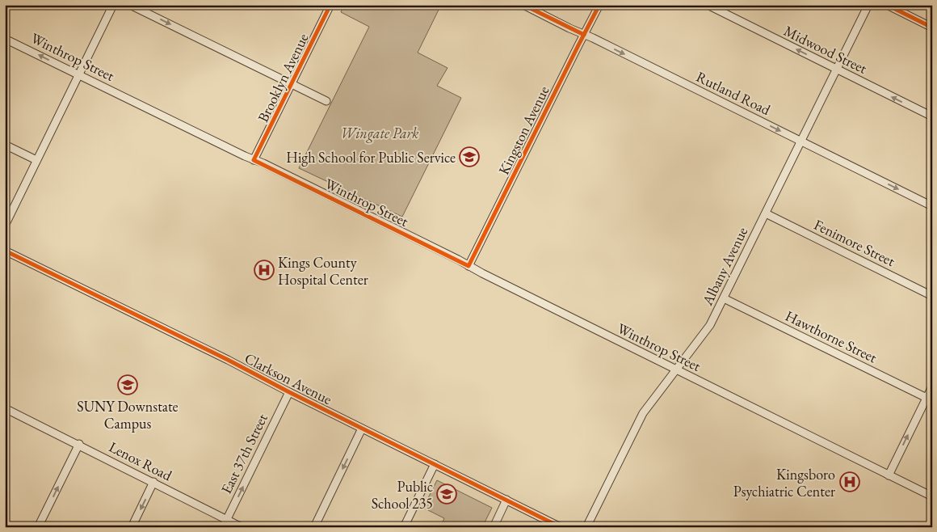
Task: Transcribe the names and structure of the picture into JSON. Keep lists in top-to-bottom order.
{
  "streets": {
    "street": [
      "Midwood Street",
      "Winthrop Street",
      "Brooklyn Avenue",
      "Rutland Road",
      "Kingston Avenue",
      "Fenimore Street",
      "Albany Avenue",
      "Hawthorne Street",
      "Clarkson Avenue",
      "East 37th Street",
      "Lenox Road"
    ]
  },
  "crossings": [
    ["Midwood Street", "Albany Avenue"],
    ["Winthrop Street", "Brooklyn Avenue"],
    ["Winthrop Street", "Kingston Avenue"],
    ["Winthrop Street", "Albany Avenue"],
    ["Rutland Road", "Kingston Avenue"],
    ["Rutland Road", "Albany Avenue"],
    ["Fenimore Street", "Albany Avenue"],
    ["Albany Avenue", "Hawthorne Street"],
    ["Clarkson Avenue", "East 37th Street"],
    ["East 37th Street", "Lenox Road"]
  ],
  "one_way": ["Midwood Street", "Rutland Road", "East 37th Street"],
  "parks": ["Wingate Park"],
  "places": {
    "school or university": ["High School for Public Service", "SUNY Downstate Campus", "Public School 235"],
    "hospital": ["Kings County Hospital Center", "Kingsboro Psychiatric Center"]
  }
}
